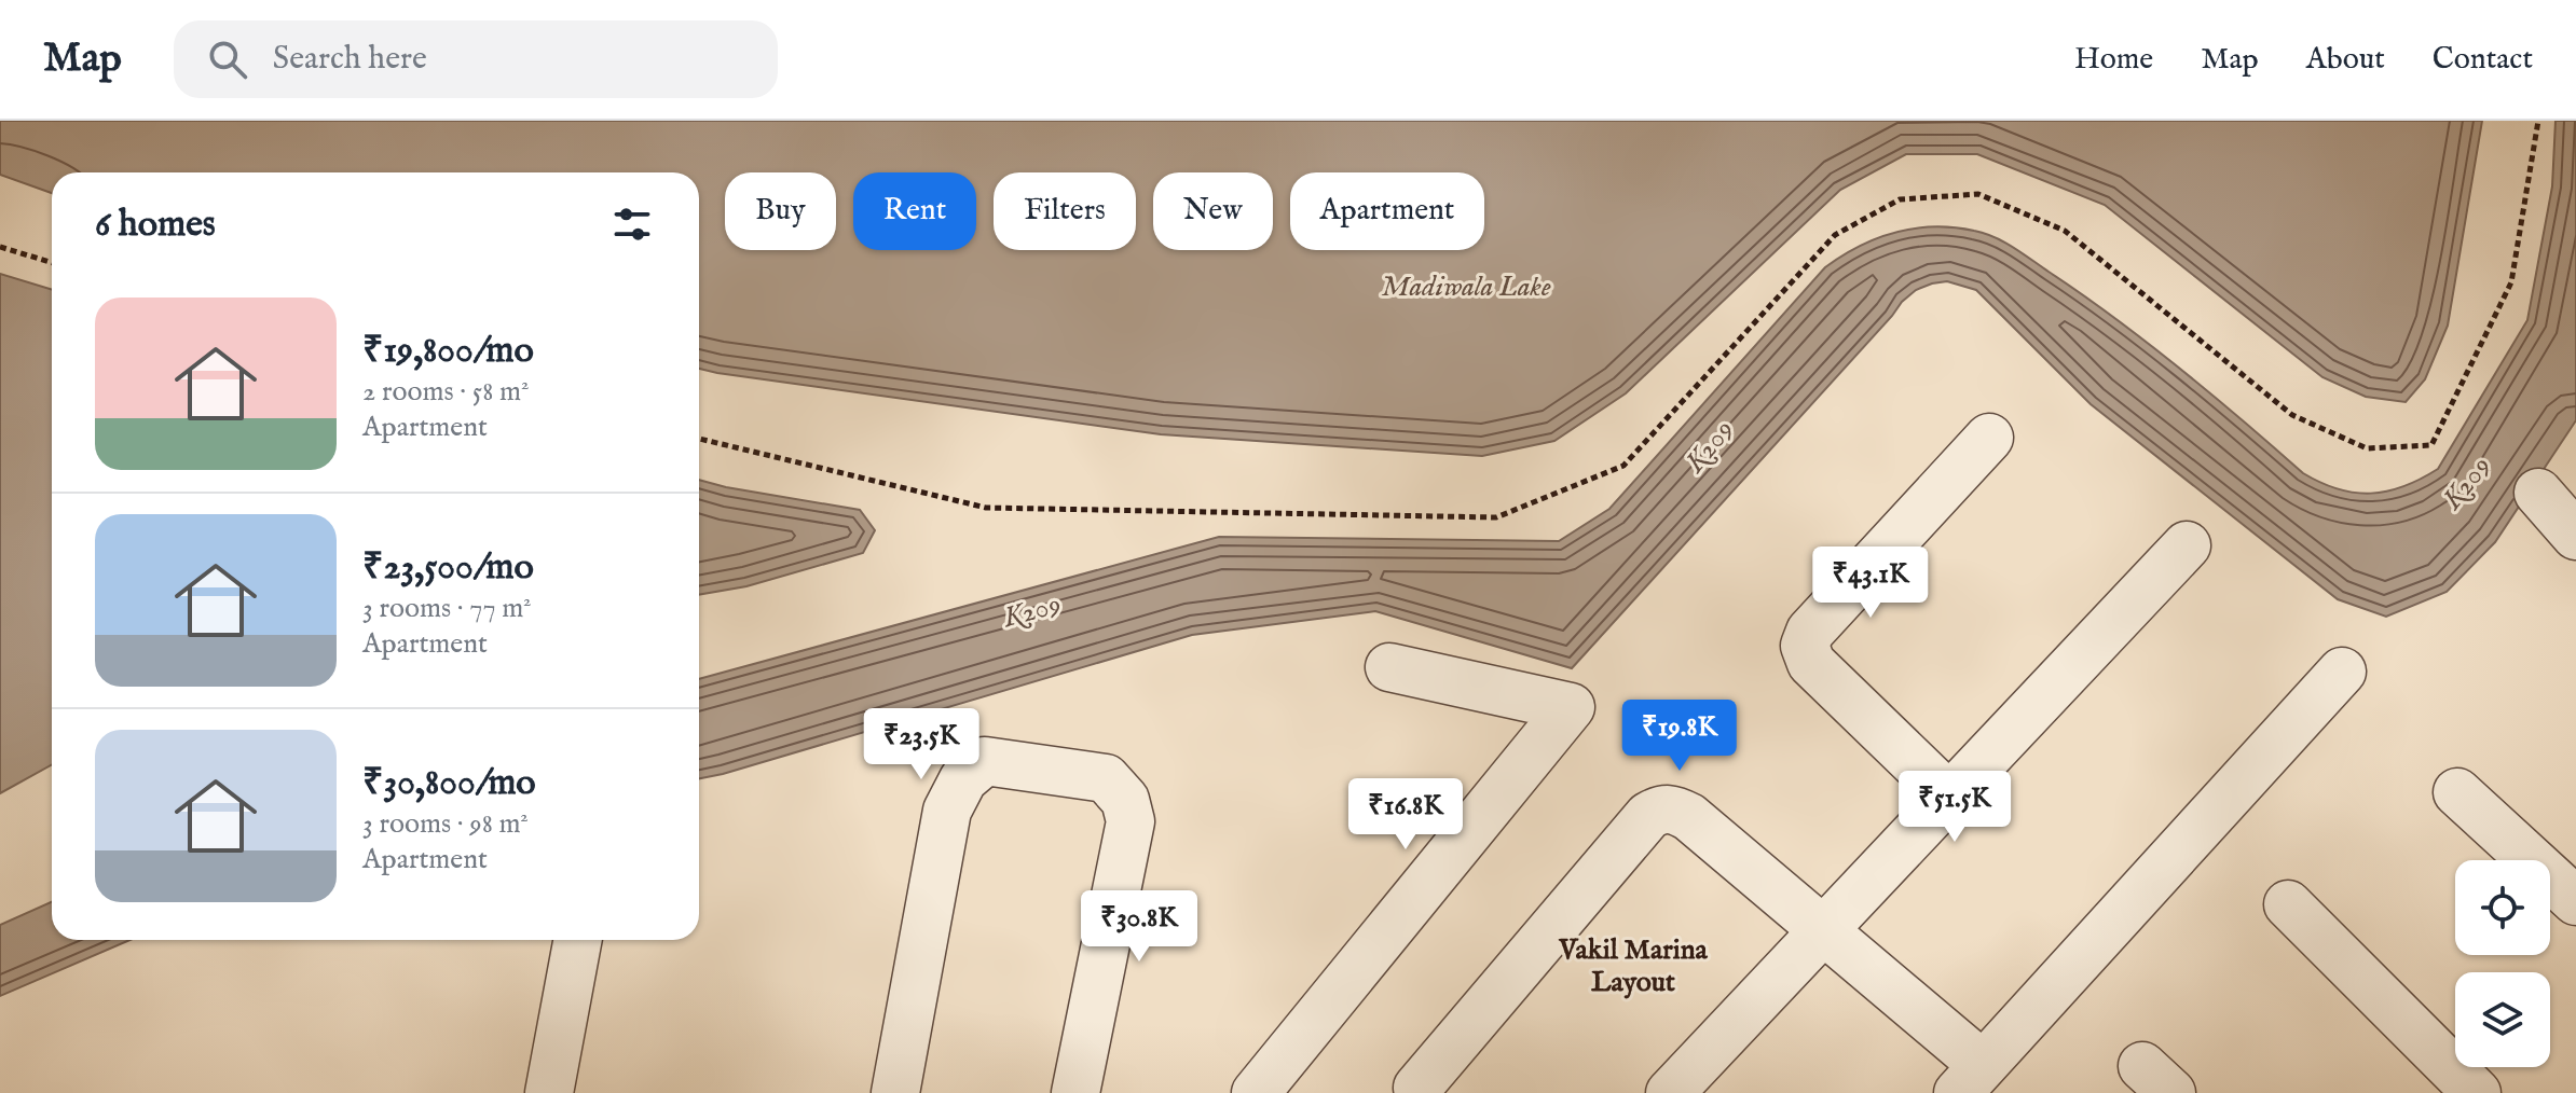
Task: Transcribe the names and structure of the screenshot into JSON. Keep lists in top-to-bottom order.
{
  "districts": ["Vakil Marina Layout"],
  "water": ["Madiwala Lake", "K209"],
  "page": {
    "header": "Map",
    "search": "Search here",
    "nav": [
      "Home",
      "Map",
      "About",
      "Contact"
    ],
    "chip": [
      "Buy",
      "Rent",
      "Filters",
      "New",
      "Apartment"
    ],
    "heading": "6 homes",
    "list": [
      {
        "name": "₹19,800/mo",
        "note": "2 rooms · 58 m² · Apartment"
      },
      {
        "name": "₹23,500/mo",
        "note": "3 rooms · 77 m² · Apartment"
      },
      {
        "name": "₹30,800/mo",
        "note": "3 rooms · 98 m² · Apartment"
      }
    ],
    "price": [
      "₹43.1K",
      "₹19.8K",
      "₹23.5K",
      "₹51.5K",
      "₹16.8K",
      "₹30.8K"
    ]
  }
}
